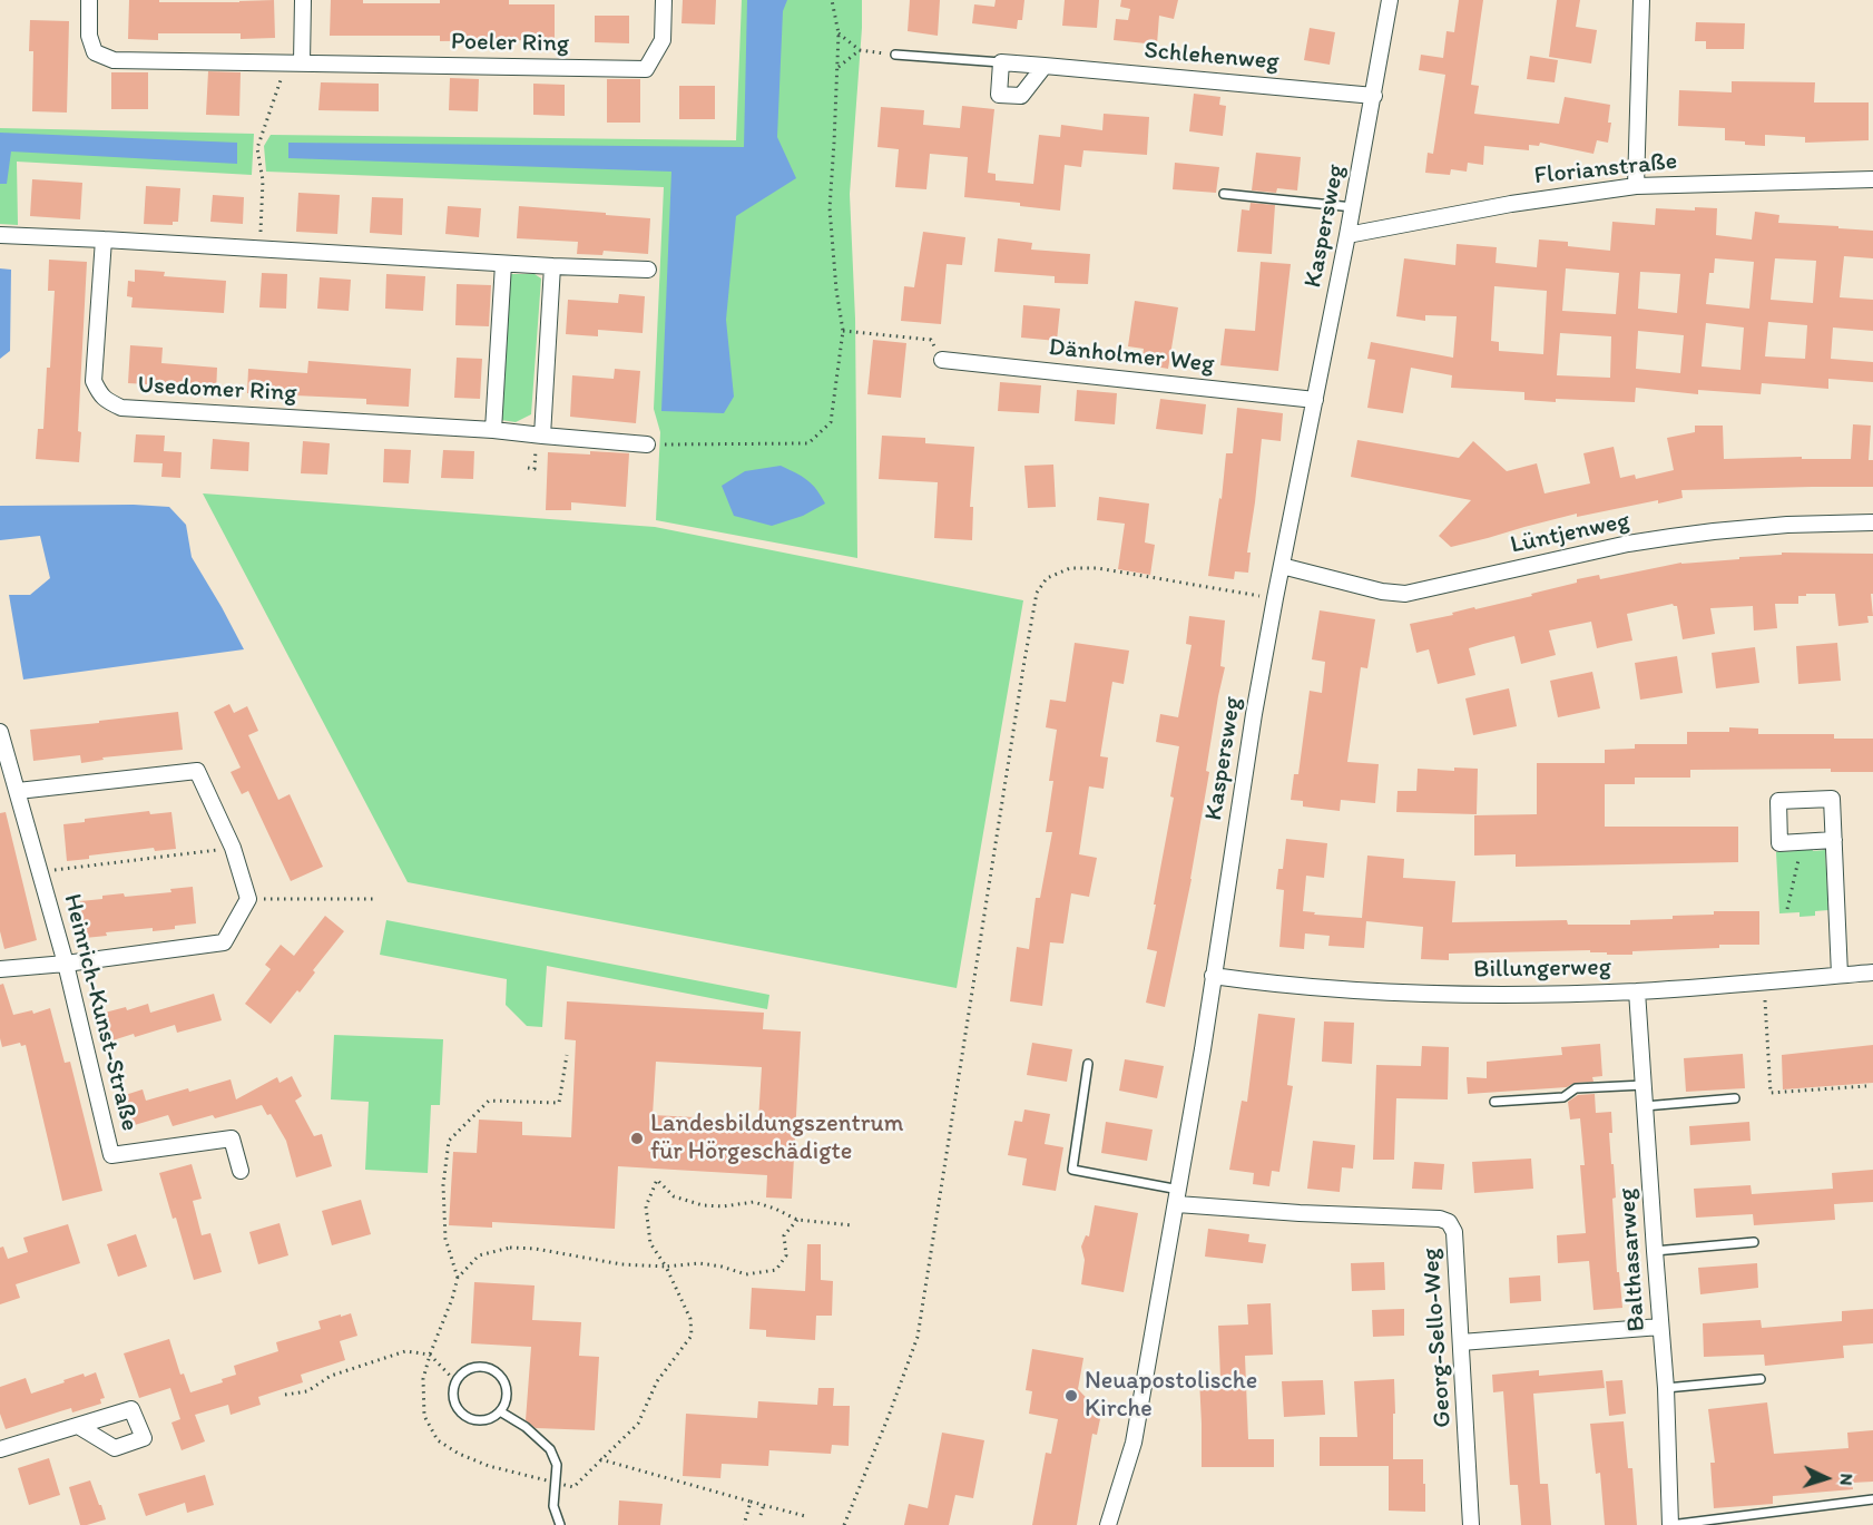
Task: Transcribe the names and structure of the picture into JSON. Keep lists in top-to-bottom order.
{
  "streets": {
    "street": [
      "Poeler Ring",
      "Schlehenweg",
      "Florianstraße",
      "Kaspersweg",
      "Dänholmer Weg",
      "Usedomer Ring",
      "Lüntjenweg",
      "Billungerweg",
      "Heinrich-Kunst-Straße",
      "Balthasarweg",
      "Georg-Sello-Weg"
    ]
  },
  "crossings": [
    ["Schlehenweg", "Kaspersweg"],
    ["Florianstraße", "Kaspersweg"],
    ["Kaspersweg", "Dänholmer Weg"],
    ["Kaspersweg", "Lüntjenweg"],
    ["Kaspersweg", "Billungerweg"],
    ["Kaspersweg", "Georg-Sello-Weg"],
    ["Billungerweg", "Balthasarweg"]
  ],
  "places": ["Landesbildungszentrum für Hörgeschädigte", "Neuapostolische Kirche"],
  "north": "right"
}
